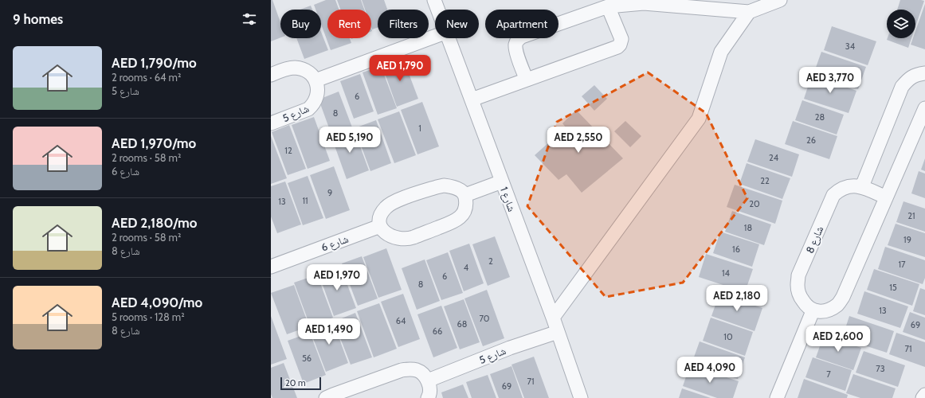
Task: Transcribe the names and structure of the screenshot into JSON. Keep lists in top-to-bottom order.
{
  "streets": {
    "street": [
      "شارع 5",
      "شارع 1",
      "شارع 8",
      "شارع 6"
    ]
  },
  "crossings": [
    ["شارع 5", "شارع 1"]
  ],
  "house_numbers": [
    "34",
    "6",
    "8",
    "28",
    "1",
    "26",
    "12",
    "24",
    "22",
    "9",
    "11",
    "13",
    "20",
    "21",
    "18",
    "19",
    "16",
    "2",
    "17",
    "4",
    "14",
    "6",
    "8",
    "15",
    "13",
    "70",
    "64",
    "68",
    "69",
    "66",
    "10",
    "71",
    "56",
    "73",
    "7",
    "71",
    "69"
  ],
  "scale_bar": "20 m",
  "page": {
    "heading": "9 homes",
    "chip": [
      "Buy",
      "Rent",
      "Filters",
      "New",
      "Apartment"
    ],
    "list": [
      {
        "name": "AED 1,790/mo",
        "note": "2 rooms · 64 m² · شارع 5"
      },
      {
        "name": "AED 1,970/mo",
        "note": "2 rooms · 58 m² · شارع 6"
      },
      {
        "name": "AED 2,180/mo",
        "note": "2 rooms · 58 m² · شارع 8"
      },
      {
        "name": "AED 4,090/mo",
        "note": "5 rooms · 128 m² · شارع 8"
      }
    ],
    "price": [
      "AED 1,790",
      "AED 3,770",
      "AED 5,190",
      "AED 2,550",
      "AED 1,970",
      "AED 2,180",
      "AED 1,490",
      "AED 2,600",
      "AED 4,090"
    ],
    "scale": "20 m"
  }
}
